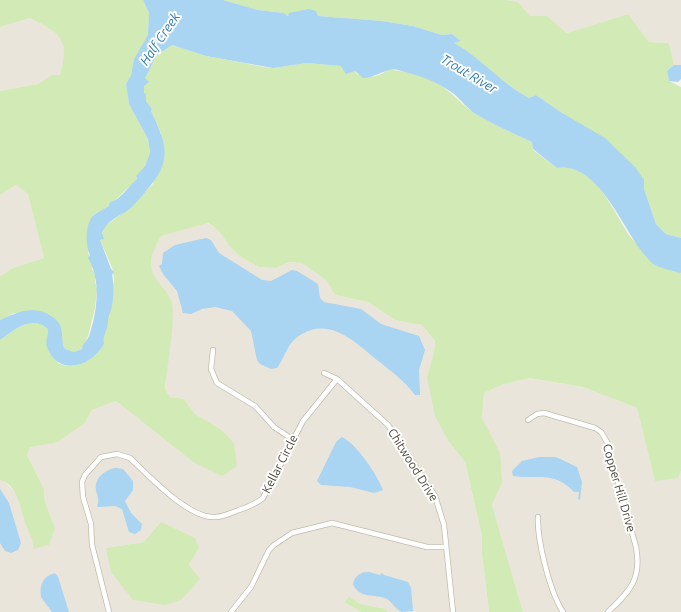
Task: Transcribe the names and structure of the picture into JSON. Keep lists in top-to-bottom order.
{
  "streets": {
    "street": ["Kellar Circle", "Chitwood Drive", "Copper Hill Drive"]
  },
  "crossings": [
    ["Kellar Circle", "Chitwood Drive"]
  ],
  "water": ["Half Creek", "Trout River"]
}
